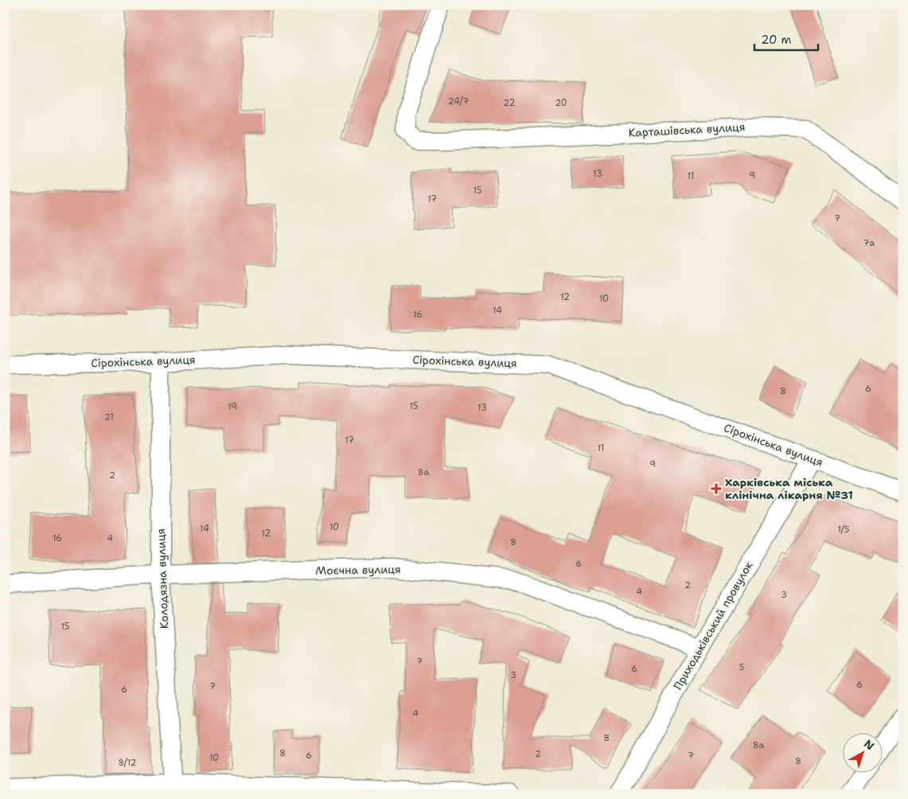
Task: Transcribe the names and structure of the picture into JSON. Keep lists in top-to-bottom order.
{
  "streets": {
    "street": [
      "Карташівська вулиця",
      "Сірохінська вулиця",
      "Моєчна вулиця",
      "Колодязна вулиця",
      "Приходьківський провулок"
    ]
  },
  "crossings": [
    ["Сірохінська вулиця", "Колодязна вулиця"],
    ["Сірохінська вулиця", "Приходьківський провулок"],
    ["Моєчна вулиця", "Колодязна вулиця"],
    ["Моєчна вулиця", "Приходьківський провулок"]
  ],
  "places": {
    "health": ["Харківська міська клінічна лікарня №31"]
  },
  "house_numbers": [
    "24/7",
    "22",
    "20",
    "13",
    "9",
    "11",
    "15",
    "17",
    "7",
    "7а",
    "12",
    "10",
    "14",
    "16",
    "6",
    "8",
    "15",
    "19",
    "13",
    "21",
    "17",
    "11",
    "9",
    "8а",
    "2",
    "10",
    "14",
    "1/5",
    "12",
    "16",
    "4",
    "8",
    "6",
    "2",
    "4",
    "3",
    "15",
    "7",
    "5",
    "6",
    "3",
    "6",
    "7",
    "6",
    "4",
    "8",
    "8а",
    "8",
    "2",
    "6",
    "7",
    "10",
    "8",
    "8/12"
  ],
  "scale_bar": "20 m",
  "north": "top right"
}
